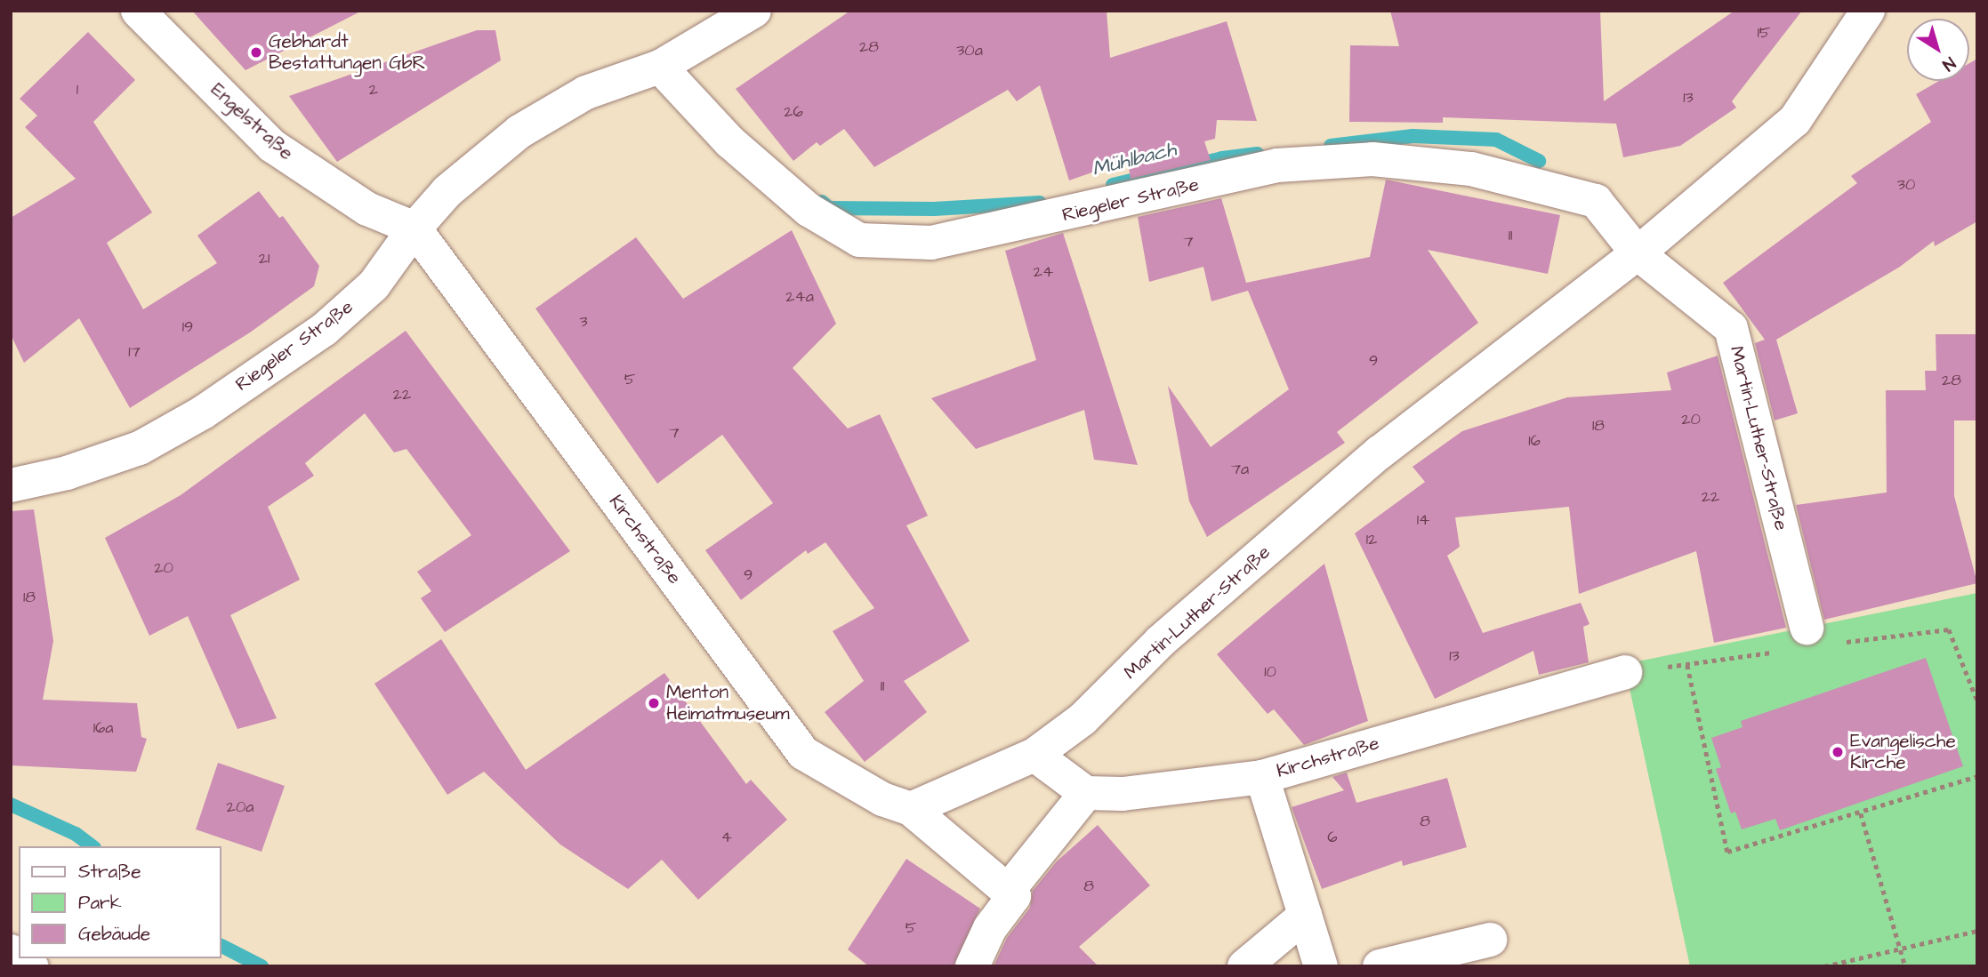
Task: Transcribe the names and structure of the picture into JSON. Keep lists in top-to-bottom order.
{
  "streets": {
    "street": [
      "Engelstraße",
      "Riegeler Straße",
      "Martin-Luther-Straße",
      "Kirchstraße"
    ]
  },
  "crossings": [
    ["Engelstraße", "Riegeler Straße"],
    ["Engelstraße", "Kirchstraße"],
    ["Riegeler Straße", "Martin-Luther-Straße"],
    ["Riegeler Straße", "Kirchstraße"],
    ["Martin-Luther-Straße", "Kirchstraße"]
  ],
  "water": ["Mühlbach"],
  "places": ["Gebhardt Bestattungen GbR", "Menton Heimatmuseum", "Evangelische Kirche"],
  "house_numbers": [
    "15",
    "28",
    "30a",
    "1",
    "2",
    "13",
    "26",
    "30",
    "11",
    "7",
    "21",
    "24",
    "24a",
    "3",
    "19",
    "17",
    "9",
    "5",
    "28",
    "22",
    "20",
    "18",
    "7",
    "16",
    "7a",
    "22",
    "14",
    "12",
    "20",
    "9",
    "18",
    "13",
    "10",
    "11",
    "16a",
    "20a",
    "8",
    "4",
    "6",
    "8",
    "5"
  ],
  "legend": ["Straße", "Park", "Gebäude"],
  "north": "bottom right"
}
